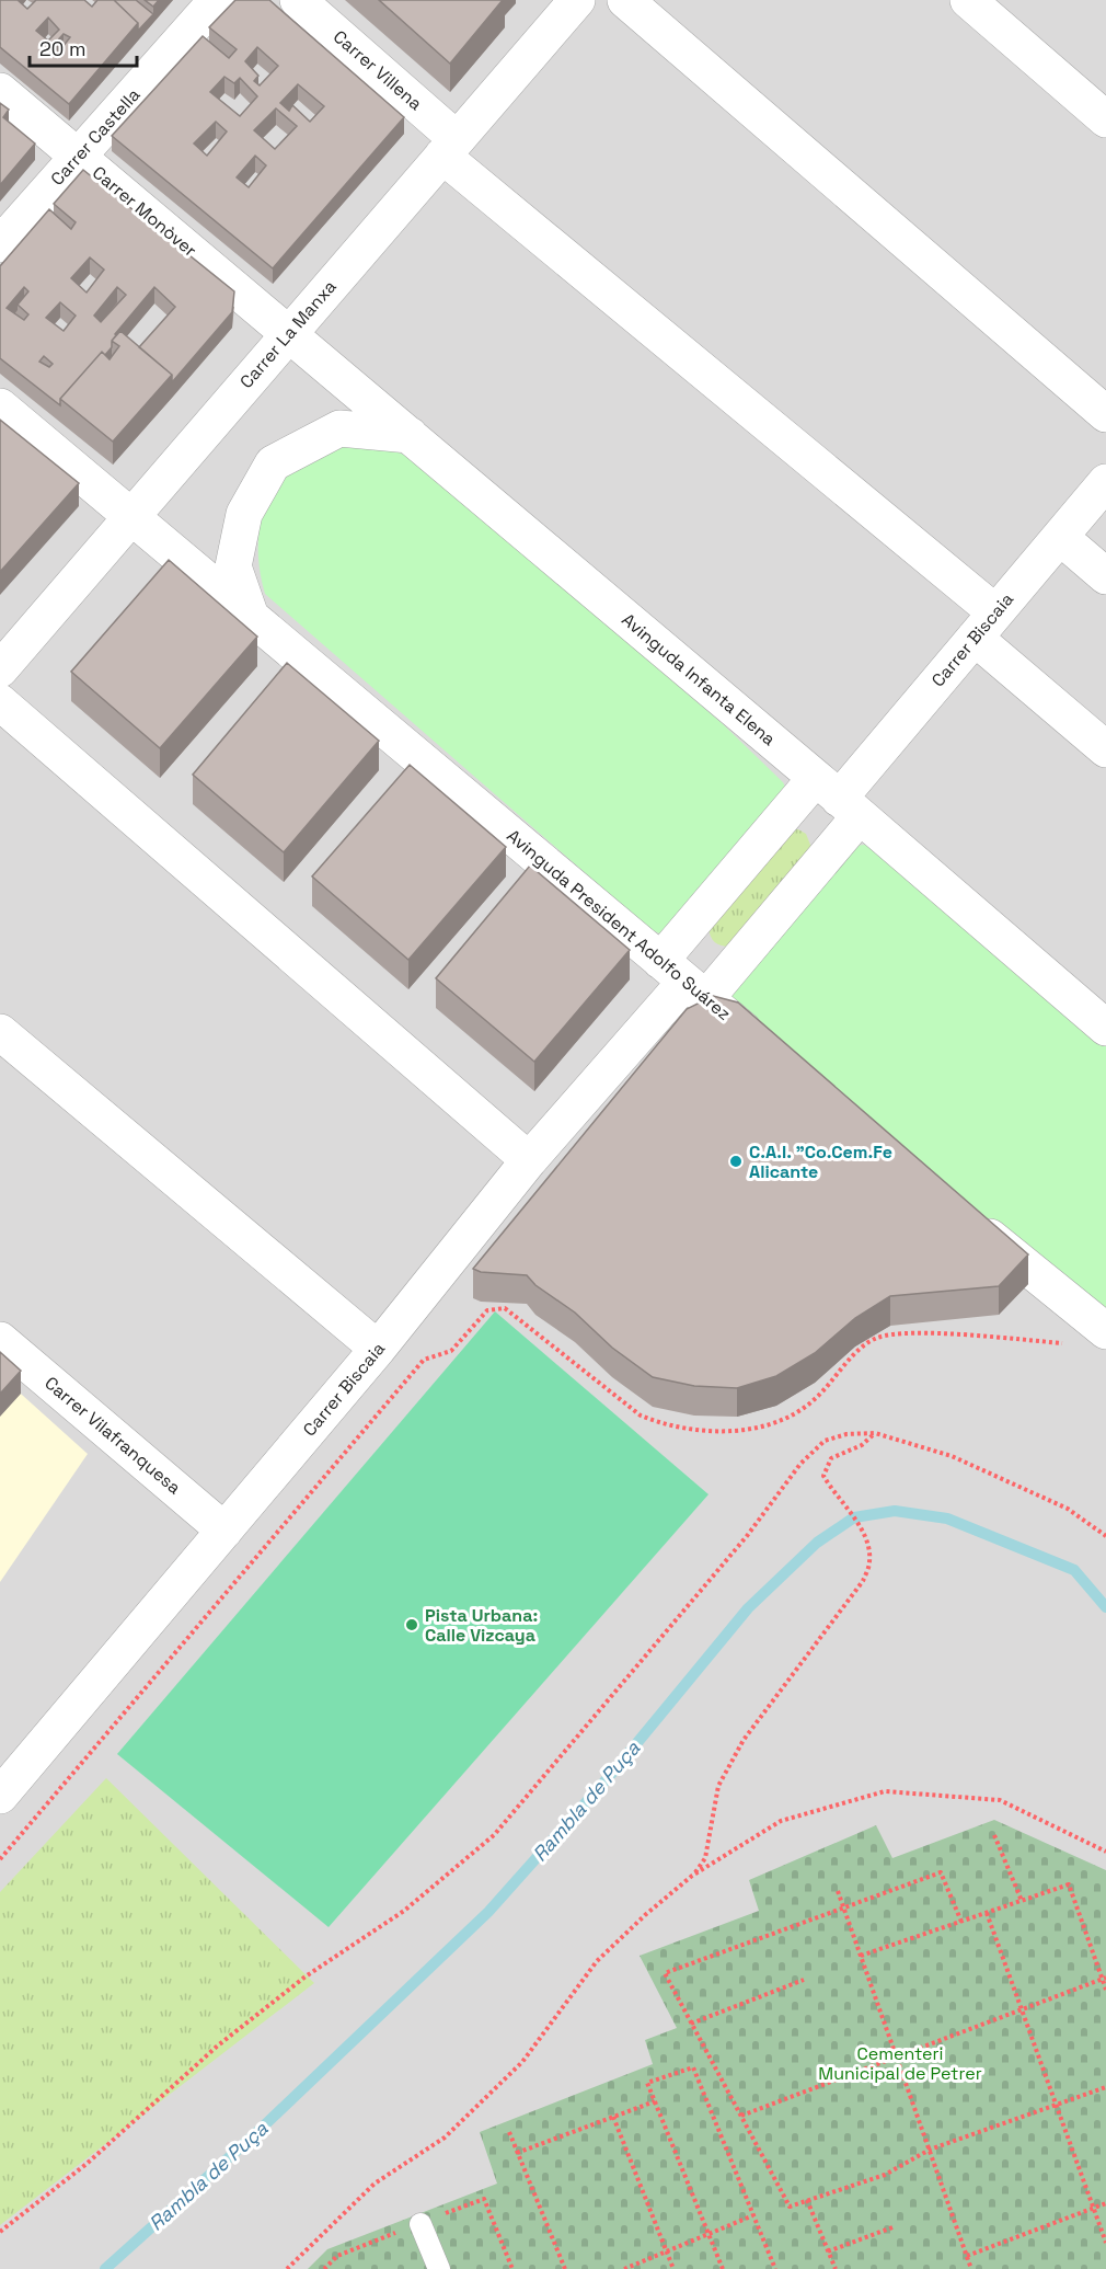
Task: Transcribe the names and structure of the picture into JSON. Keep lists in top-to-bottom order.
{
  "streets": {
    "street": [
      "Carrer Villena",
      "Carrer Castella",
      "Carrer Monòver",
      "Carrer La Manxa",
      "Carrer Biscaia",
      "Avinguda Infanta Elena",
      "Avinguda President Adolfo Suárez",
      "Carrer Vilafranquesa"
    ]
  },
  "crossings": [
    ["Carrer Villena", "Carrer La Manxa"],
    ["Carrer Villena", "Carrer Biscaia"],
    ["Carrer Castella", "Carrer Monòver"],
    ["Carrer Monòver", "Carrer La Manxa"],
    ["Carrer Monòver", "Avinguda Infanta Elena"],
    ["Carrer La Manxa", "Avinguda Infanta Elena"],
    ["Carrer La Manxa", "Avinguda President Adolfo Suárez"],
    ["Carrer Biscaia", "Avinguda Infanta Elena"],
    ["Carrer Biscaia", "Avinguda President Adolfo Suárez"],
    ["Carrer Biscaia", "Carrer Vilafranquesa"]
  ],
  "water": ["Rambla de Puça"],
  "parks": ["Cementeri Municipal de Petrer"],
  "places": ["C.A.I. \"Co.Cem.Fe Alicante", "Pista Urbana: Calle Vizcaya"],
  "scale_bar": "20 m"
}
